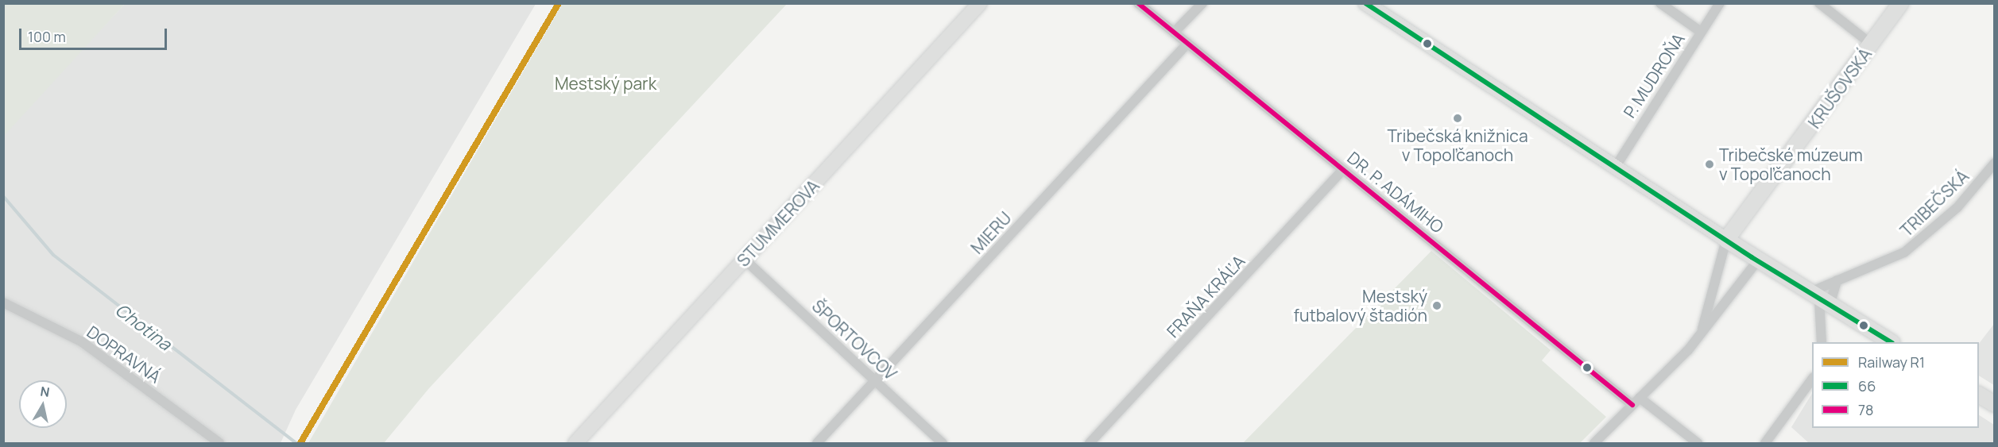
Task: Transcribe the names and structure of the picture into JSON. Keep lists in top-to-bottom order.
{
  "streets": {
    "main road": ["KRUŠOVSKÁ"],
    "street": [
      "P. MUDROŇA",
      "DR. P. ADÁMIHO",
      "TRIBEČSKÁ",
      "STUMMEROVA",
      "MIERU",
      "FRAŇA KRÁĽA",
      "ŠPORTOVCOV",
      "DOPRAVNÁ"
    ]
  },
  "crossings": [
    ["DR. P. ADÁMIHO", "MIERU"],
    ["DR. P. ADÁMIHO", "FRAŇA KRÁĽA"],
    ["STUMMEROVA", "ŠPORTOVCOV"],
    ["MIERU", "ŠPORTOVCOV"]
  ],
  "water": ["Chotina"],
  "parks": ["Mestský park"],
  "places": ["Tribečská knižnica v Topoľčanoch", "Tribečské múzeum v Topoľčanoch", "Mestský futbalový štadión"],
  "lines": ["rail line R1", "transit line 66", "transit line 78"],
  "legend": ["Railway R1", "66", "78"],
  "scale_bar": "100 m",
  "north": "top"
}
